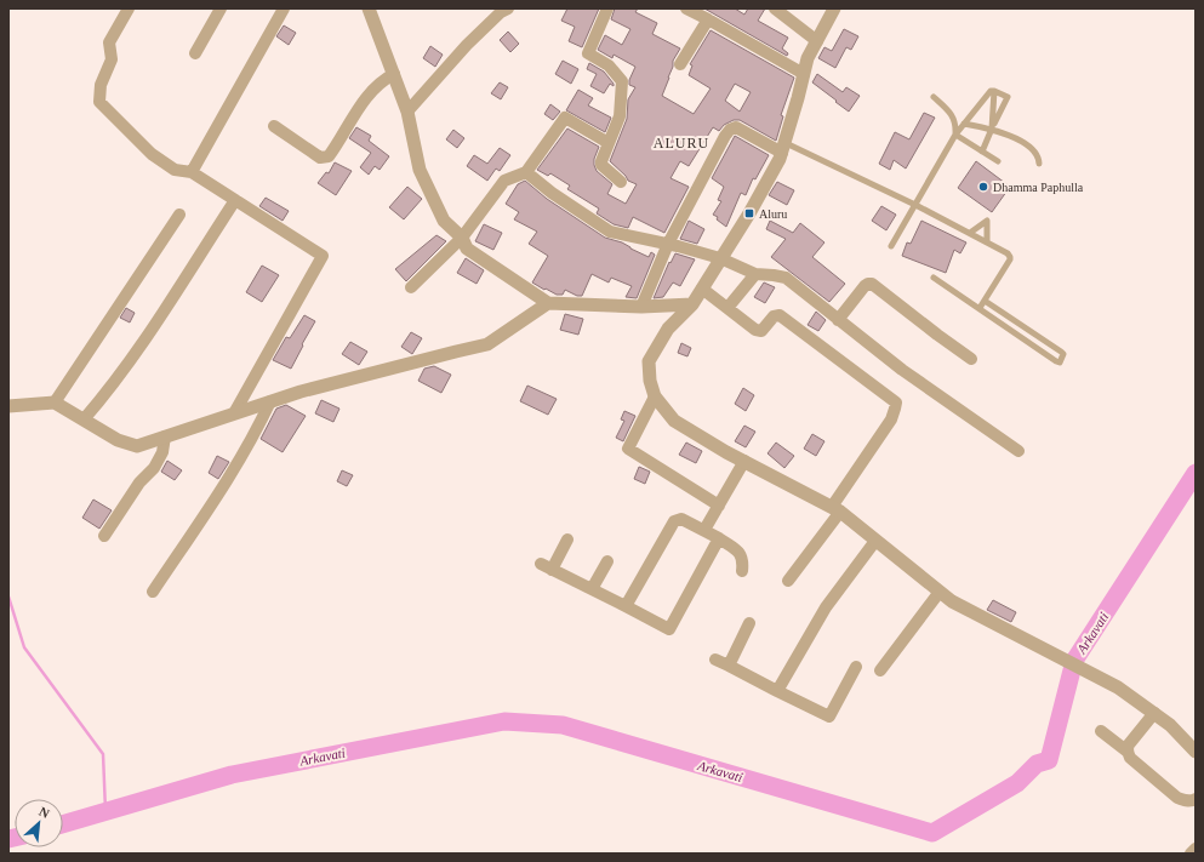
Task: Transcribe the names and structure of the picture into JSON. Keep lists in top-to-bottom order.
{
  "districts": ["ALURU"],
  "water": ["Arkavati"],
  "places": {
    "other": ["Dhamma Paphulla"],
    "transit": ["Aluru"]
  },
  "north": "top right"
}
